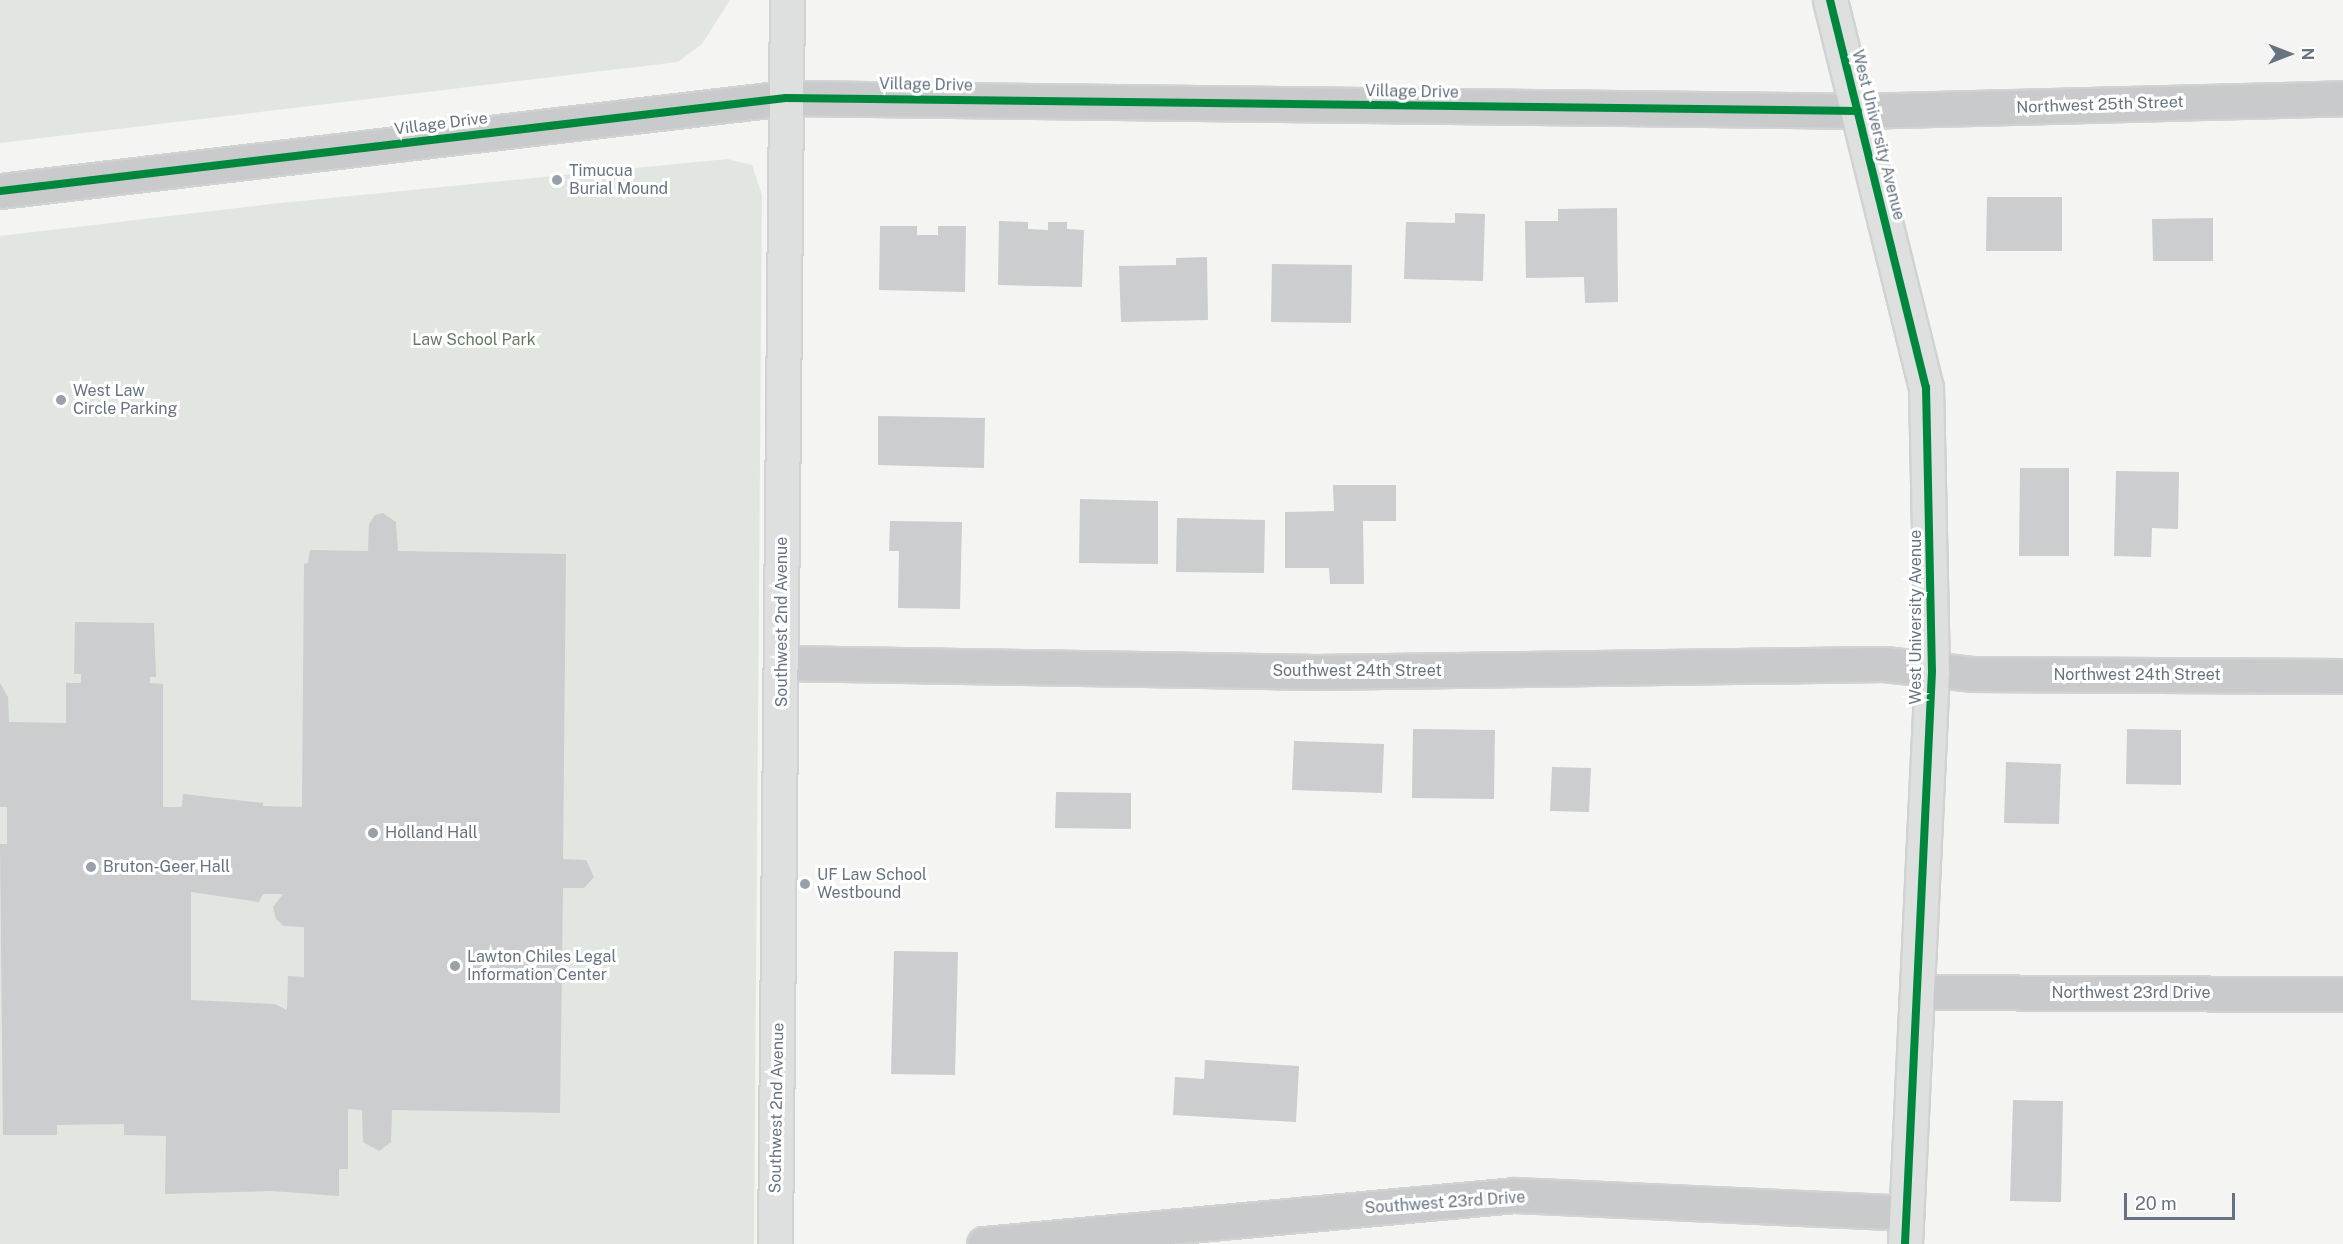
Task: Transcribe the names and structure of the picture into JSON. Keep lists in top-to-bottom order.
{
  "streets": {
    "main road": ["West University Avenue", "Southwest 2nd Avenue"],
    "street": [
      "Village Drive",
      "Northwest 25th Street",
      "Southwest 24th Street",
      "Northwest 24th Street",
      "Northwest 23rd Drive",
      "Southwest 23rd Drive"
    ]
  },
  "crossings": [
    ["Village Drive", "Northwest 25th Street"],
    ["Village Drive", "West University Avenue"],
    ["Village Drive", "Southwest 2nd Avenue"],
    ["Northwest 25th Street", "West University Avenue"],
    ["West University Avenue", "Southwest 24th Street"],
    ["West University Avenue", "Northwest 24th Street"],
    ["West University Avenue", "Northwest 23rd Drive"],
    ["West University Avenue", "Southwest 23rd Drive"],
    ["Southwest 2nd Avenue", "Southwest 24th Street"],
    ["Southwest 24th Street", "Northwest 24th Street"]
  ],
  "parks": ["Law School Park"],
  "places": [
    "Timucua Burial Mound",
    "West Law Circle Parking",
    "Holland Hall",
    "Bruton-Geer Hall",
    "UF Law School Westbound",
    "Lawton Chiles Legal Information Center"
  ],
  "scale_bar": "20 m",
  "north": "right"
}
